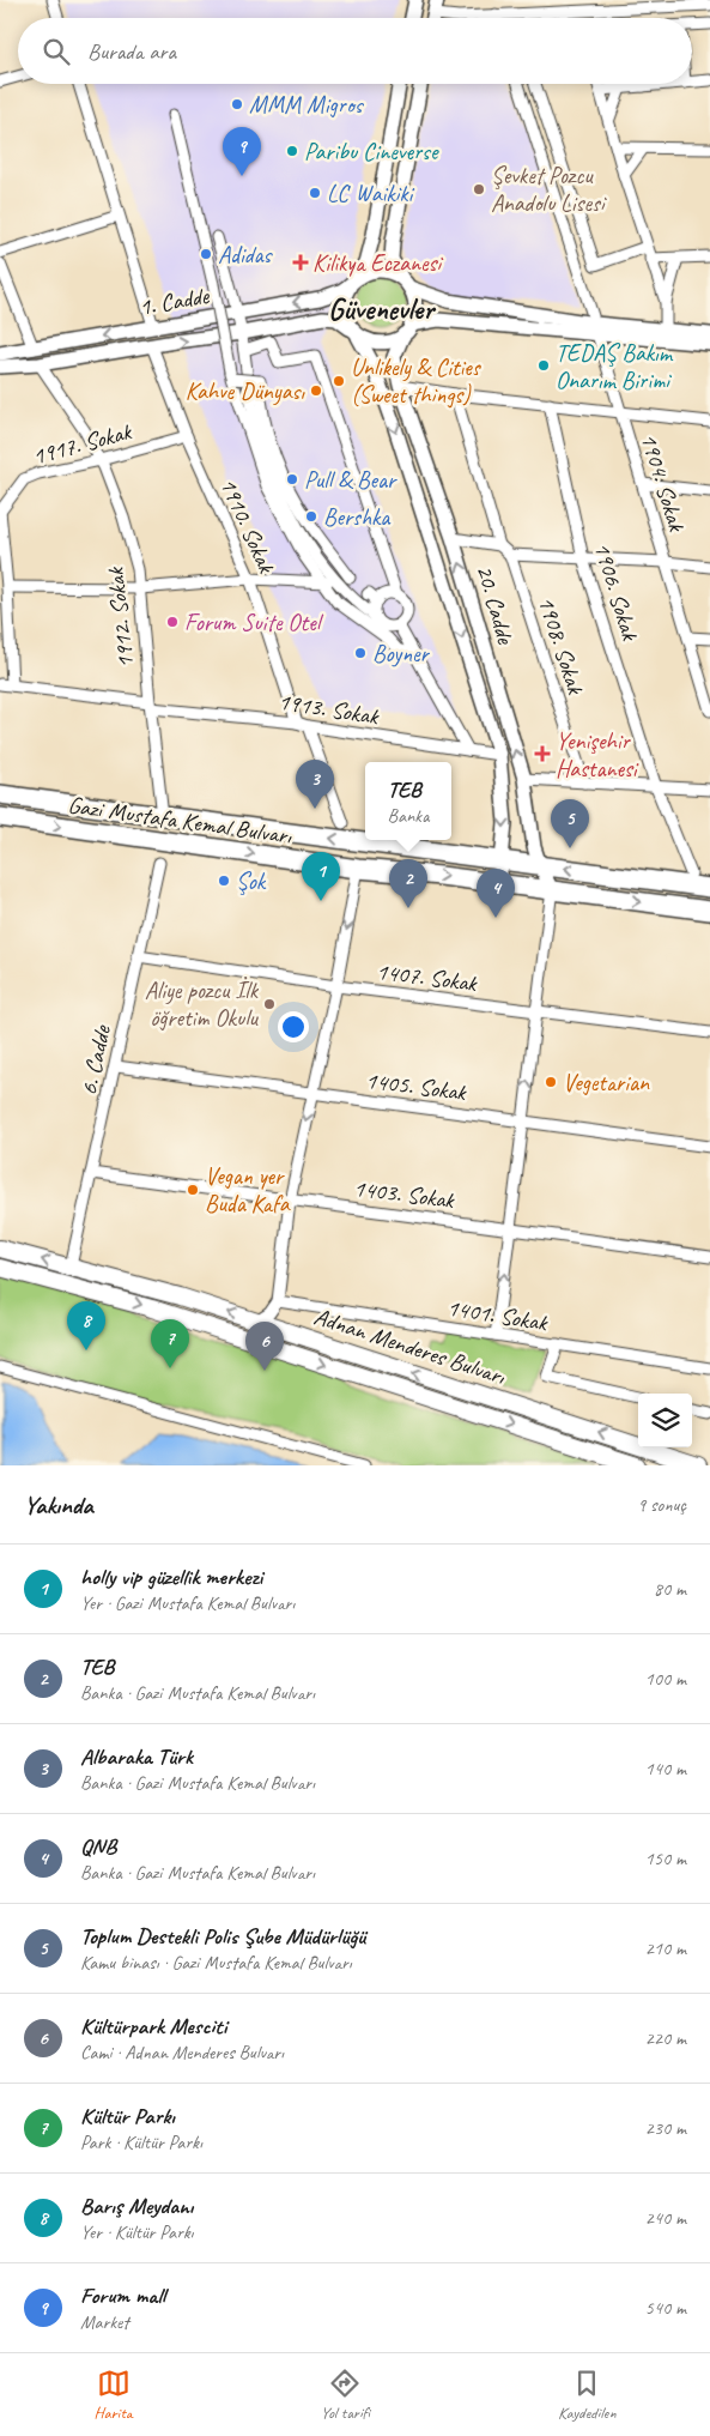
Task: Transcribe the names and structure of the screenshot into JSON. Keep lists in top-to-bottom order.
{
  "streets": {
    "highway": ["Gazi Mustafa Kemal Bulvarı"],
    "main road": ["Adnan Menderes Bulvarı"],
    "street": [
      "1. Cadde",
      "1917. Sokak",
      "1904. Sokak",
      "1910. Sokak",
      "1906. Sokak",
      "20. Cadde",
      "1912. Sokak",
      "1908. Sokak",
      "1913. Sokak",
      "1407. Sokak",
      "6. Cadde",
      "1405. Sokak",
      "1403. Sokak",
      "1401. Sokak"
    ]
  },
  "crossings": [
    ["1. Cadde", "1910. Sokak"],
    ["1. Cadde", "20. Cadde"],
    ["1. Cadde", "1912. Sokak"],
    ["1917. Sokak", "1910. Sokak"],
    ["1917. Sokak", "1912. Sokak"],
    ["1910. Sokak", "1913. Sokak"],
    ["20. Cadde", "1913. Sokak"],
    ["20. Cadde", "Gazi Mustafa Kemal Bulvarı"],
    ["1912. Sokak", "1913. Sokak"],
    ["1912. Sokak", "Gazi Mustafa Kemal Bulvarı"],
    ["1407. Sokak", "6. Cadde"],
    ["6. Cadde", "1405. Sokak"],
    ["6. Cadde", "1403. Sokak"],
    ["6. Cadde", "Adnan Menderes Bulvarı"]
  ],
  "districts": ["Güvenevler"],
  "places": {
    "other": [
      "MMM Migros",
      "Paribu Cineverse",
      "Şevket Pozcu Anadolu Lisesi",
      "LC Waikiki",
      "Adidas",
      "TEDAŞ Bakım Onarım Birimi",
      "Unlikely & Cities (Sweet things)",
      "Kahve Dünyası",
      "Pull & Bear",
      "Bershka",
      "Forum Suite Otel",
      "Boyner",
      "Şok",
      "Aliye pozcu İlk öğretim Okulu",
      "Vegetarian",
      "Vegan yer Buda Kafa"
    ],
    "health": ["Kilikya Eczanesi", "Yenişehir Hastanesi"]
  },
  "page": {
    "search": "Burada ara",
    "pins": [
      "9",
      "3",
      "5",
      "1",
      "2",
      "4",
      "8",
      "7",
      "6"
    ],
    "popup": ["TEB", "Banka"],
    "heading": ["Yakında", "9 sonuç"],
    "list": [
      {
        "mark": "1",
        "name": "holly vip güzellik merkezi",
        "note": "Yer · Gazi Mustafa Kemal Bulvarı",
        "value": "80 m"
      },
      {
        "mark": "2",
        "name": "TEB",
        "note": "Banka · Gazi Mustafa Kemal Bulvarı",
        "value": "100 m"
      },
      {
        "mark": "3",
        "name": "Albaraka Türk",
        "note": "Banka · Gazi Mustafa Kemal Bulvarı",
        "value": "140 m"
      },
      {
        "mark": "4",
        "name": "QNB",
        "note": "Banka · Gazi Mustafa Kemal Bulvarı",
        "value": "150 m"
      },
      {
        "mark": "5",
        "name": "Toplum Destekli Polis Şube Müdürlüğü",
        "note": "Kamu binası · Gazi Mustafa Kemal Bulvarı",
        "value": "210 m"
      },
      {
        "mark": "6",
        "name": "Kültürpark Mesciti",
        "note": "Cami · Adnan Menderes Bulvarı",
        "value": "220 m"
      },
      {
        "mark": "7",
        "name": "Kültür Parkı",
        "note": "Park · Kültür Parkı",
        "value": "230 m"
      },
      {
        "mark": "8",
        "name": "Barış Meydanı",
        "note": "Yer · Kültür Parkı",
        "value": "240 m"
      },
      {
        "mark": "9",
        "name": "Forum mall",
        "note": "Market",
        "value": "540 m"
      }
    ],
    "nav": ["Harita", "Yol tarifi", "Kaydedilen"]
  }
}
